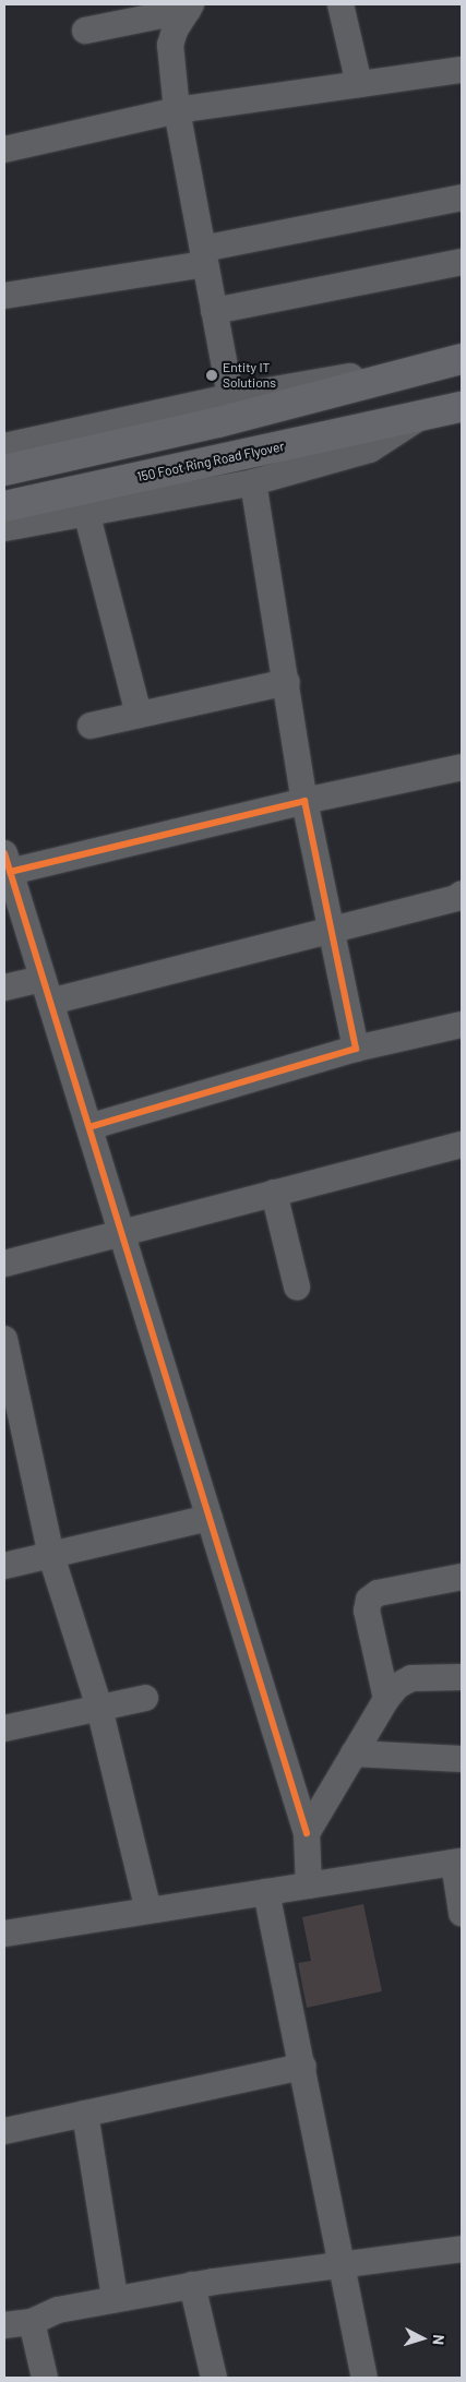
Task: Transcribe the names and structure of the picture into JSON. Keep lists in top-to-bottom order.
{
  "streets": {
    "highway": ["150 Foot Ring Road Flyover"]
  },
  "places": ["Entity IT Solutions"],
  "north": "right"
}
